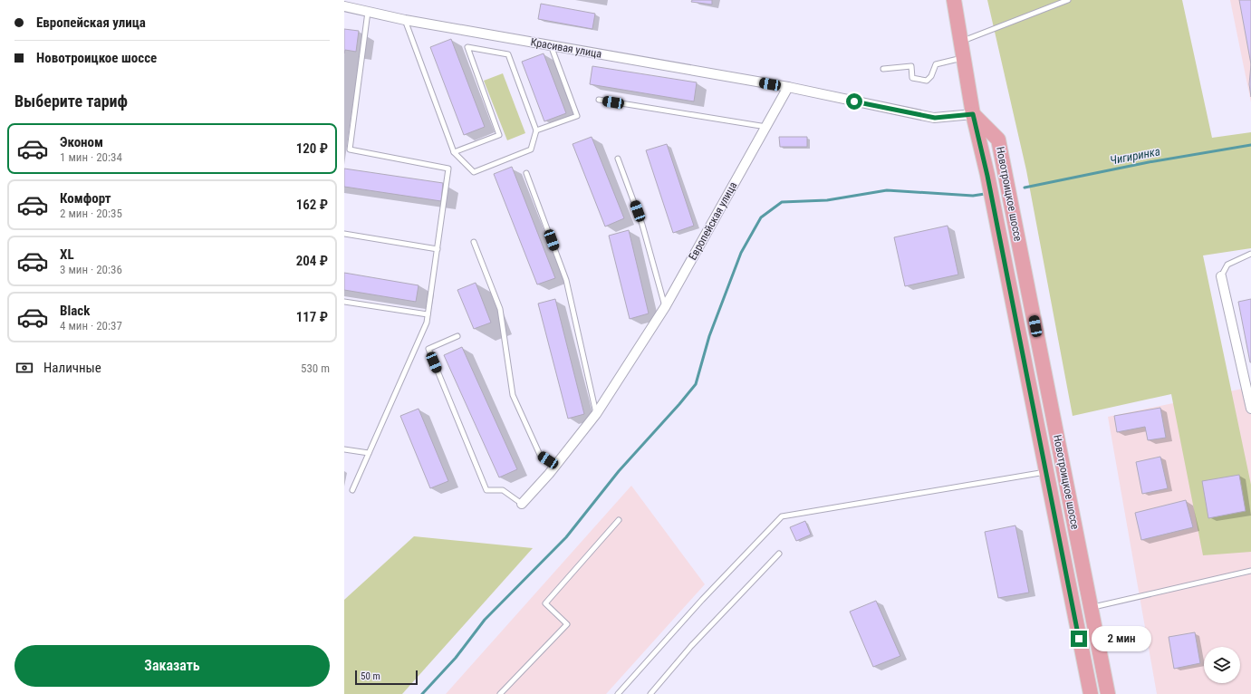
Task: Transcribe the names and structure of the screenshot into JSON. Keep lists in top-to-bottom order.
{
  "streets": {
    "main road": ["Новотроицкое шоссе"],
    "street": ["Красивая улица", "Европейская улица"]
  },
  "crossings": [
    ["Красивая улица", "Европейская улица"]
  ],
  "water": ["Чигиринка"],
  "scale_bar": "50 m",
  "page": {
    "banner": ["Европейская улица", "Новотроицкое шоссе"],
    "heading": "Выберите тариф",
    "list": [
      {
        "name": "Эконом",
        "note": "1 мин · 20:34",
        "value": "120 ₽"
      },
      {
        "name": "Комфорт",
        "note": "2 мин · 20:35",
        "value": "162 ₽"
      },
      {
        "name": "XL",
        "note": "3 мин · 20:36",
        "value": "204 ₽"
      },
      {
        "name": "Black",
        "note": "4 мин · 20:37",
        "value": "117 ₽"
      }
    ],
    "pay": ["Наличные", "530 m"],
    "bubble": "2 мин",
    "buttons": "Заказать",
    "scale": "50 m"
  }
}
